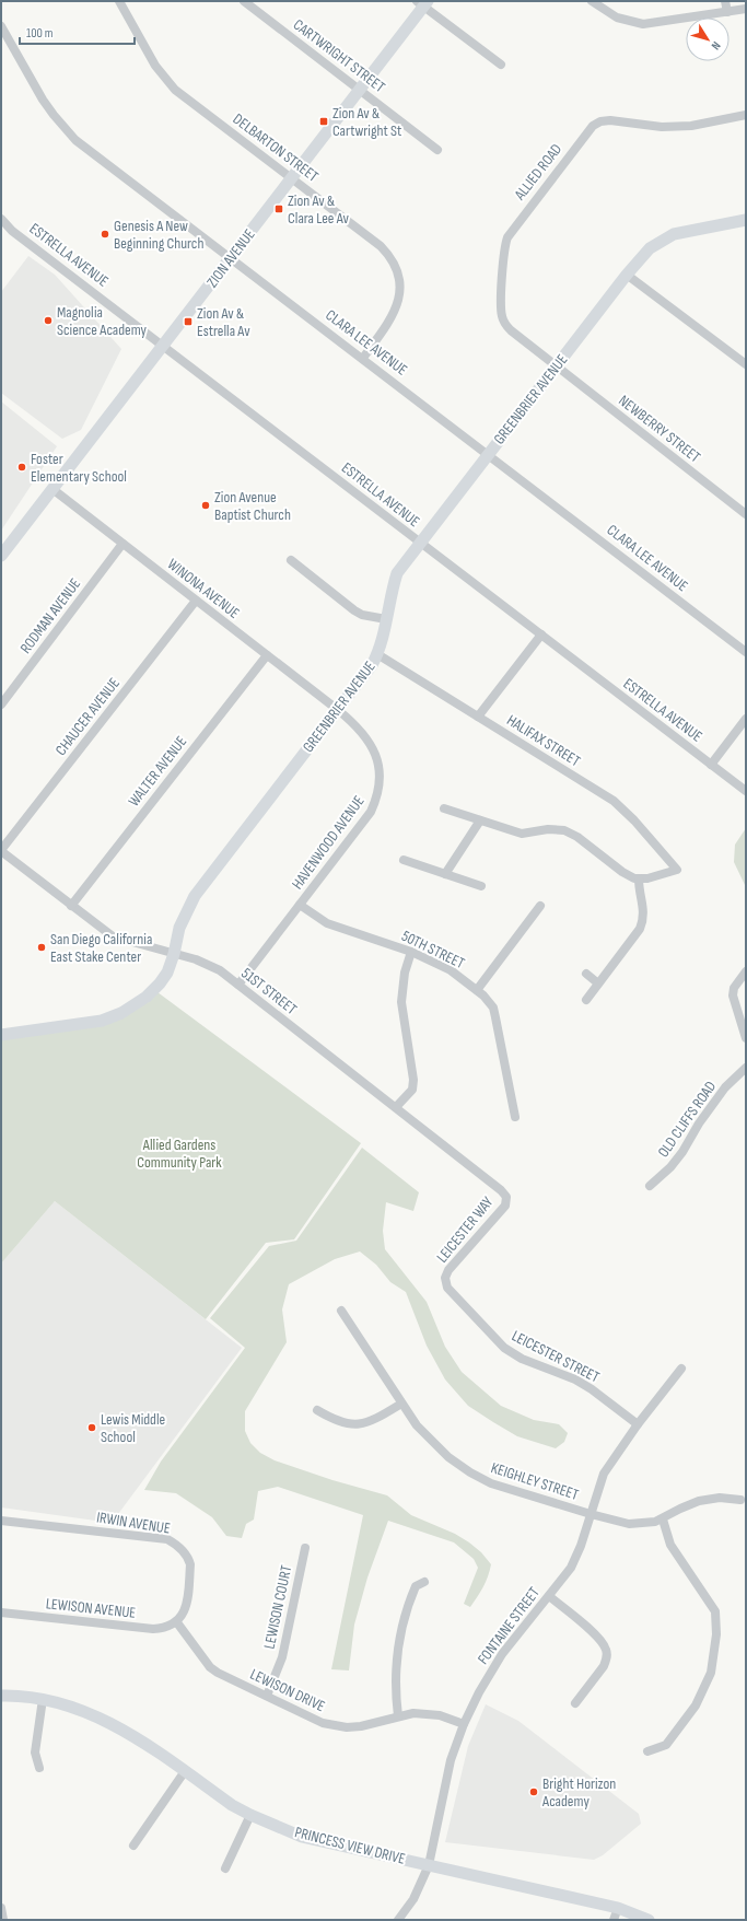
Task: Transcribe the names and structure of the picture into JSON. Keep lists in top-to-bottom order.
{
  "streets": {
    "main road": ["ZION AVENUE", "GREENBRIER AVENUE", "PRINCESS VIEW DRIVE"],
    "street": [
      "CARTWRIGHT STREET",
      "DELBARTON STREET",
      "ALLIED ROAD",
      "ESTRELLA AVENUE",
      "CLARA LEE AVENUE",
      "NEWBERRY STREET",
      "WINONA AVENUE",
      "RODMAN AVENUE",
      "CHAUCER AVENUE",
      "HALIFAX STREET",
      "WALTER AVENUE",
      "HAVENWOOD AVENUE",
      "50TH STREET",
      "51ST STREET",
      "OLD CLIFFS ROAD",
      "LEICESTER WAY",
      "LEICESTER STREET",
      "KEIGHLEY STREET",
      "IRWIN AVENUE",
      "LEWISON COURT",
      "LEWISON AVENUE",
      "FONTAINE STREET",
      "LEWISON DRIVE"
    ]
  },
  "crossings": [
    ["CARTWRIGHT STREET", "ZION AVENUE"],
    ["DELBARTON STREET", "ZION AVENUE"],
    ["DELBARTON STREET", "CLARA LEE AVENUE"],
    ["ALLIED ROAD", "GREENBRIER AVENUE"],
    ["ALLIED ROAD", "NEWBERRY STREET"],
    ["ESTRELLA AVENUE", "ZION AVENUE"],
    ["ESTRELLA AVENUE", "GREENBRIER AVENUE"],
    ["ZION AVENUE", "CLARA LEE AVENUE"],
    ["ZION AVENUE", "WINONA AVENUE"],
    ["CLARA LEE AVENUE", "GREENBRIER AVENUE"],
    ["GREENBRIER AVENUE", "NEWBERRY STREET"],
    ["GREENBRIER AVENUE", "WINONA AVENUE"],
    ["GREENBRIER AVENUE", "HALIFAX STREET"],
    ["GREENBRIER AVENUE", "HAVENWOOD AVENUE"],
    ["GREENBRIER AVENUE", "51ST STREET"],
    ["WINONA AVENUE", "RODMAN AVENUE"],
    ["WINONA AVENUE", "CHAUCER AVENUE"],
    ["WINONA AVENUE", "WALTER AVENUE"],
    ["WINONA AVENUE", "HAVENWOOD AVENUE"],
    ["CHAUCER AVENUE", "51ST STREET"],
    ["WALTER AVENUE", "51ST STREET"],
    ["HAVENWOOD AVENUE", "50TH STREET"],
    ["HAVENWOOD AVENUE", "51ST STREET"],
    ["51ST STREET", "LEICESTER WAY"],
    ["LEICESTER WAY", "LEICESTER STREET"],
    ["LEICESTER STREET", "FONTAINE STREET"],
    ["KEIGHLEY STREET", "FONTAINE STREET"],
    ["IRWIN AVENUE", "LEWISON AVENUE"],
    ["IRWIN AVENUE", "LEWISON DRIVE"],
    ["LEWISON COURT", "LEWISON DRIVE"],
    ["LEWISON AVENUE", "LEWISON DRIVE"],
    ["FONTAINE STREET", "LEWISON DRIVE"],
    ["FONTAINE STREET", "PRINCESS VIEW DRIVE"]
  ],
  "parks": ["Allied Gardens Community Park"],
  "places": {
    "transit": ["Zion Av & Cartwright St", "Zion Av & Clara Lee Av", "Zion Av & Estrella Av"],
    "other": [
      "Genesis A New Beginning Church",
      "Magnolia Science Academy",
      "Foster Elementary School",
      "Zion Avenue Baptist Church",
      "San Diego California East Stake Center",
      "Lewis Middle School",
      "Bright Horizon Academy"
    ]
  },
  "scale_bar": "100 m",
  "north": "bottom right"
}
